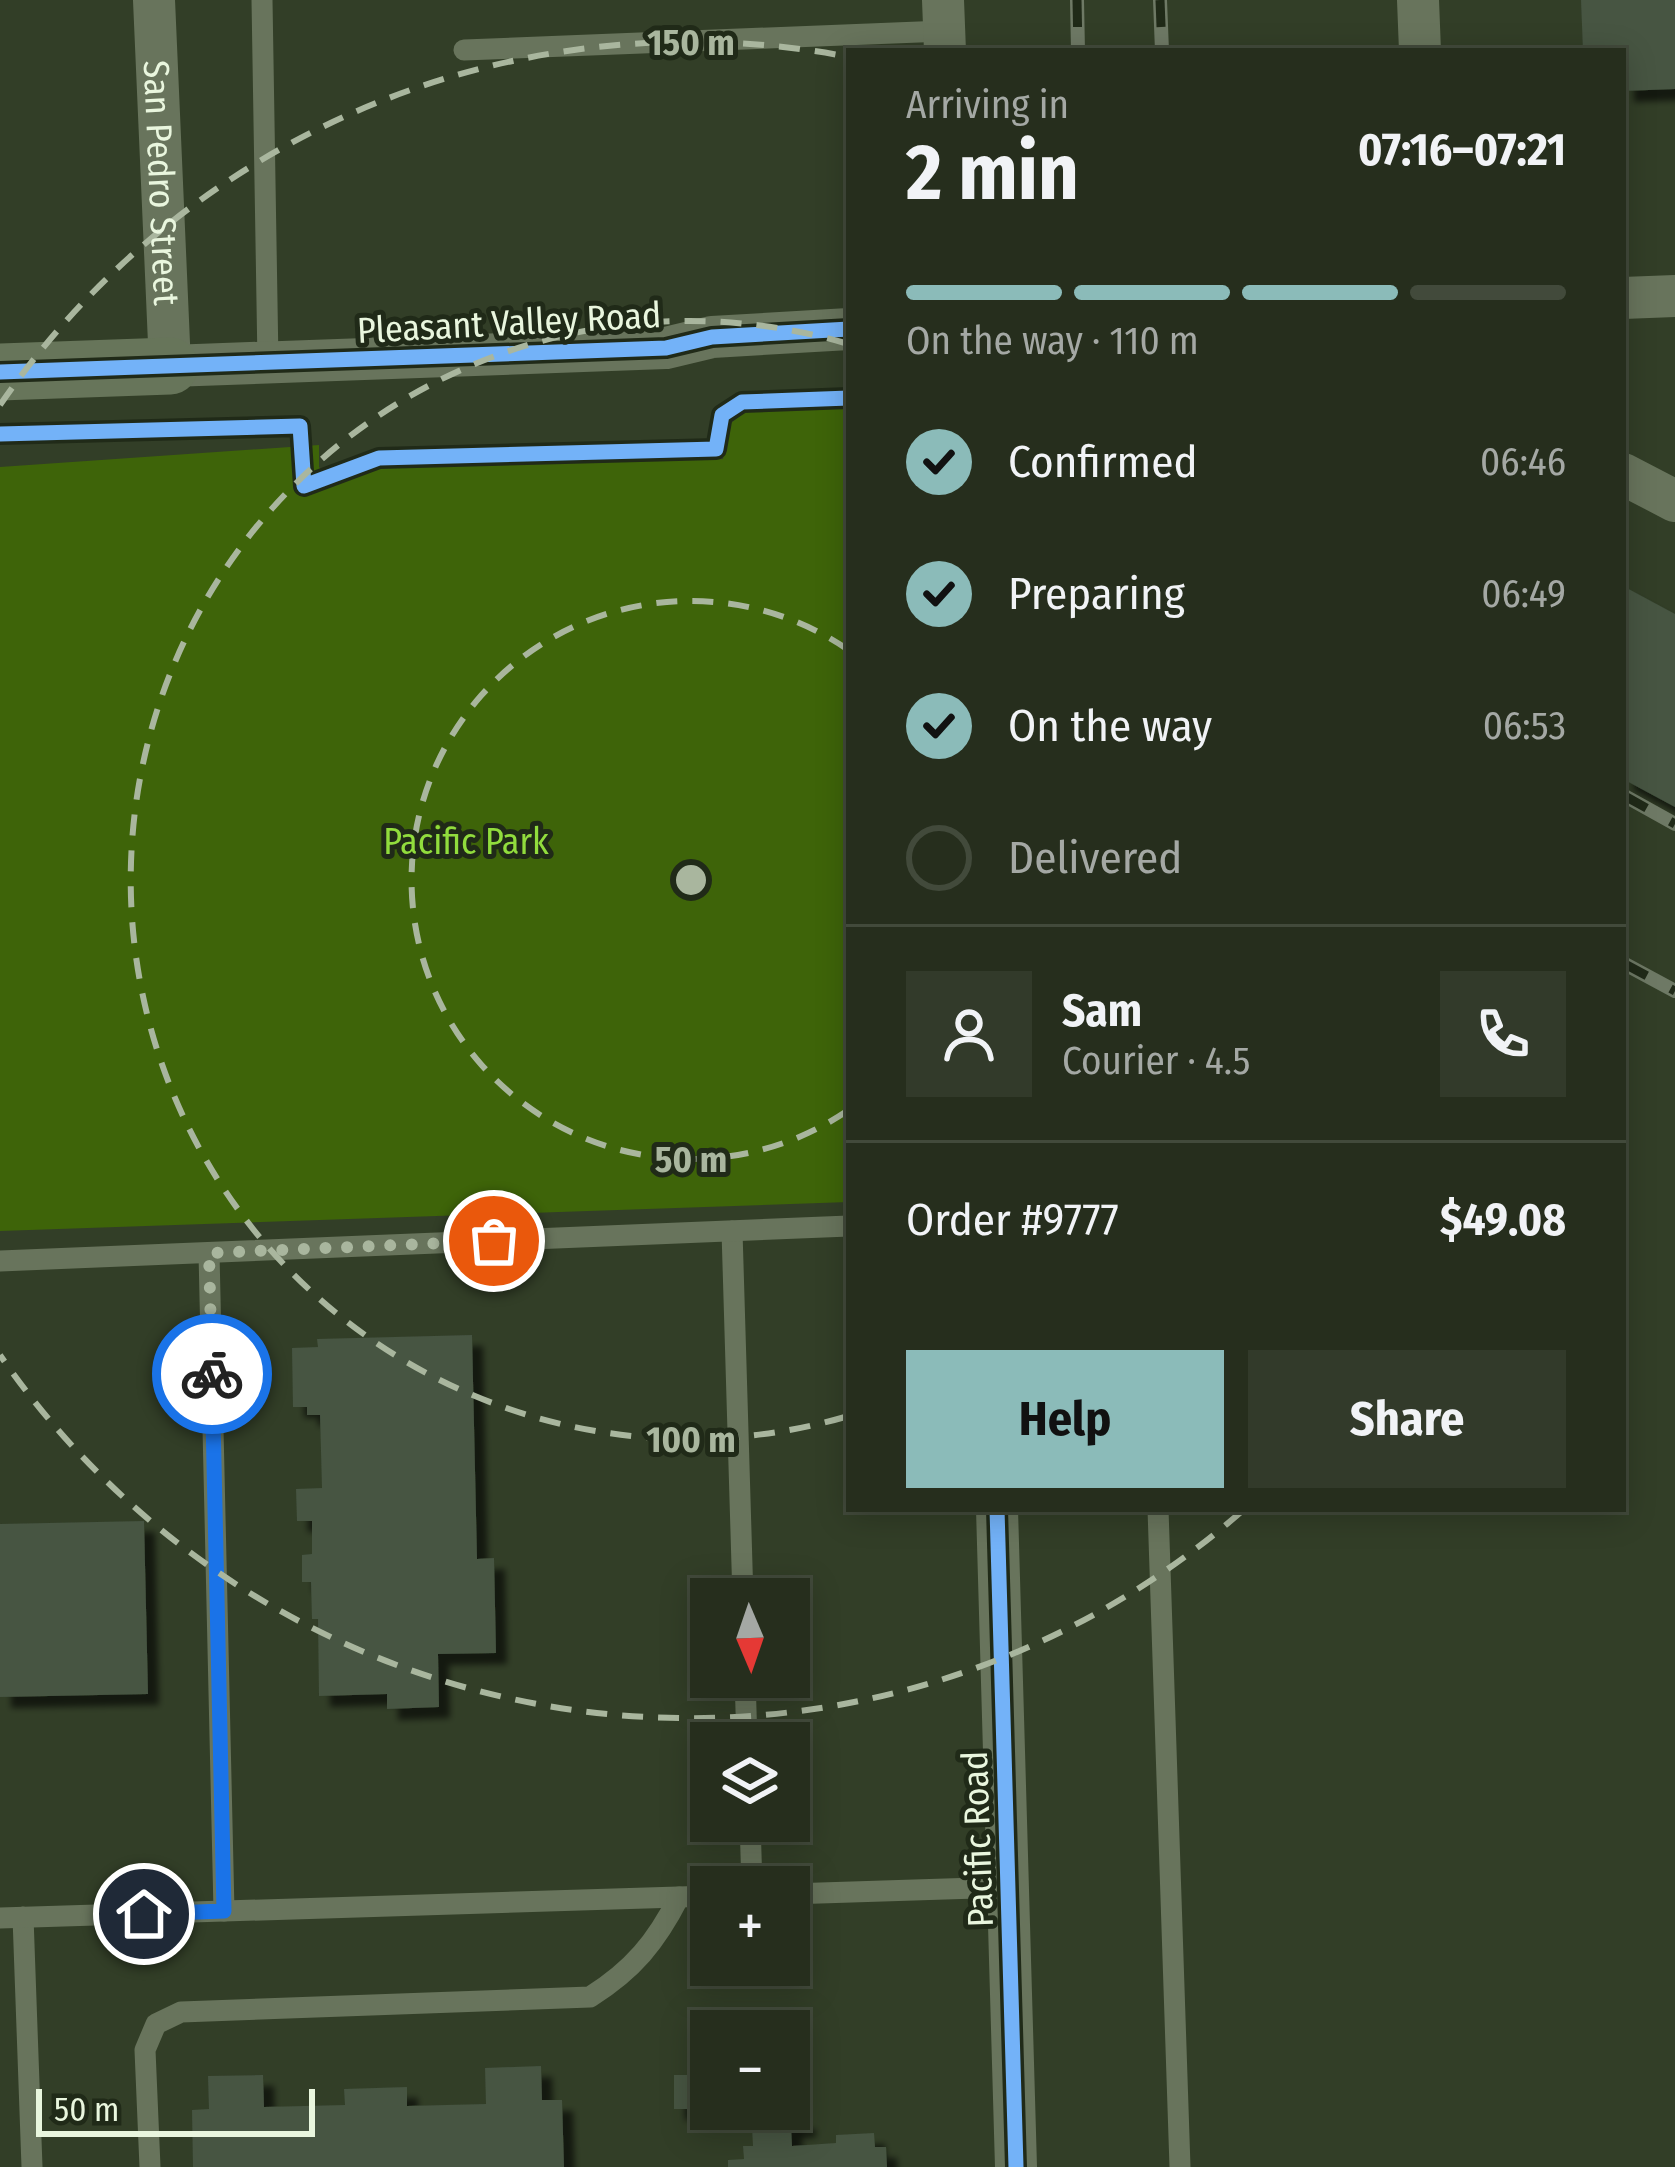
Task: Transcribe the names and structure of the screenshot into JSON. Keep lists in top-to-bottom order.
{
  "streets": {
    "street": ["San Pedro Street", "Pleasant Valley Road", "Pacific Road"]
  },
  "crossings": [
    ["San Pedro Street", "Pleasant Valley Road"]
  ],
  "parks": ["Pacific Park"],
  "scale_bar": "50 m",
  "north": "bottom",
  "page": {
    "heading": ["2 min", "Arriving in", "07:16–07:21"],
    "panel": [
      "Sam",
      "Courier · 4.5",
      "Order #9777",
      "$49.08"
    ],
    "bar": "On the way · 110 m",
    "list": [
      ["Confirmed", "06:46"],
      ["Preparing", "06:49"],
      ["On the way", "06:53"],
      "Delivered"
    ],
    "buttons": ["Help", "Share"],
    "map_buttons": ["+", "−"],
    "scale": "50 m"
  },
  "rings": ["150 m", "50 m", "100 m"]
}
